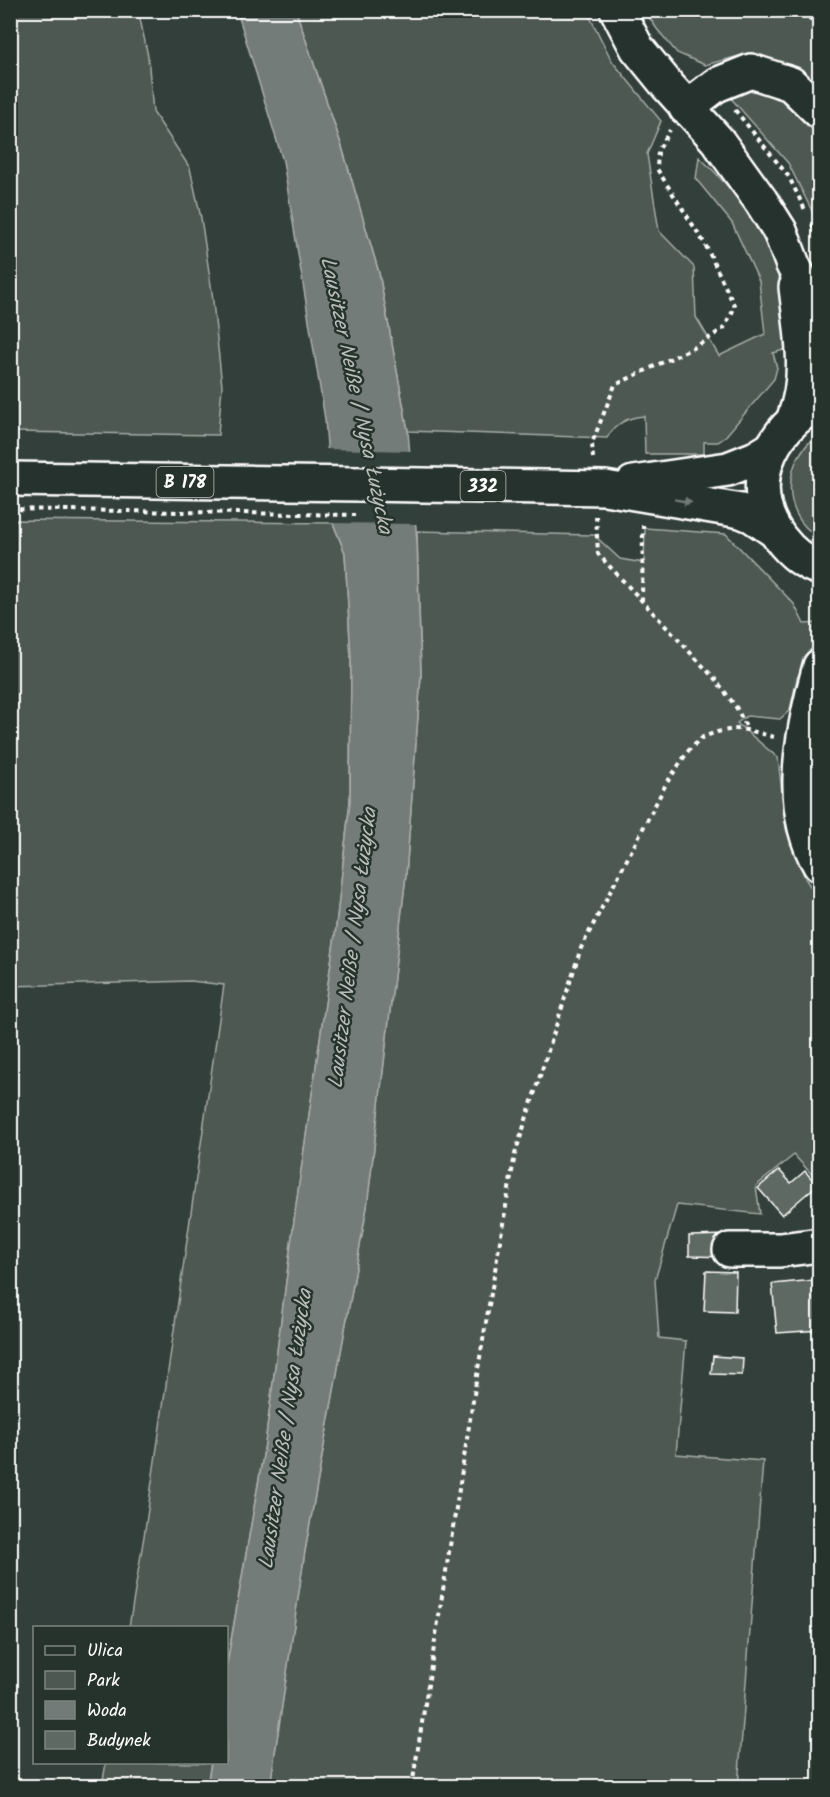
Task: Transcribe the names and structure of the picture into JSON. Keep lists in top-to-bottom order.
{
  "streets": {
    "main road": ["B 178", "332"]
  },
  "crossings": [
    ["B 178", "332"]
  ],
  "water": ["Lausitzer Neiße / Nysa Łużycka"],
  "legend": [
    "Ulica",
    "Park",
    "Woda",
    "Budynek"
  ]
}
